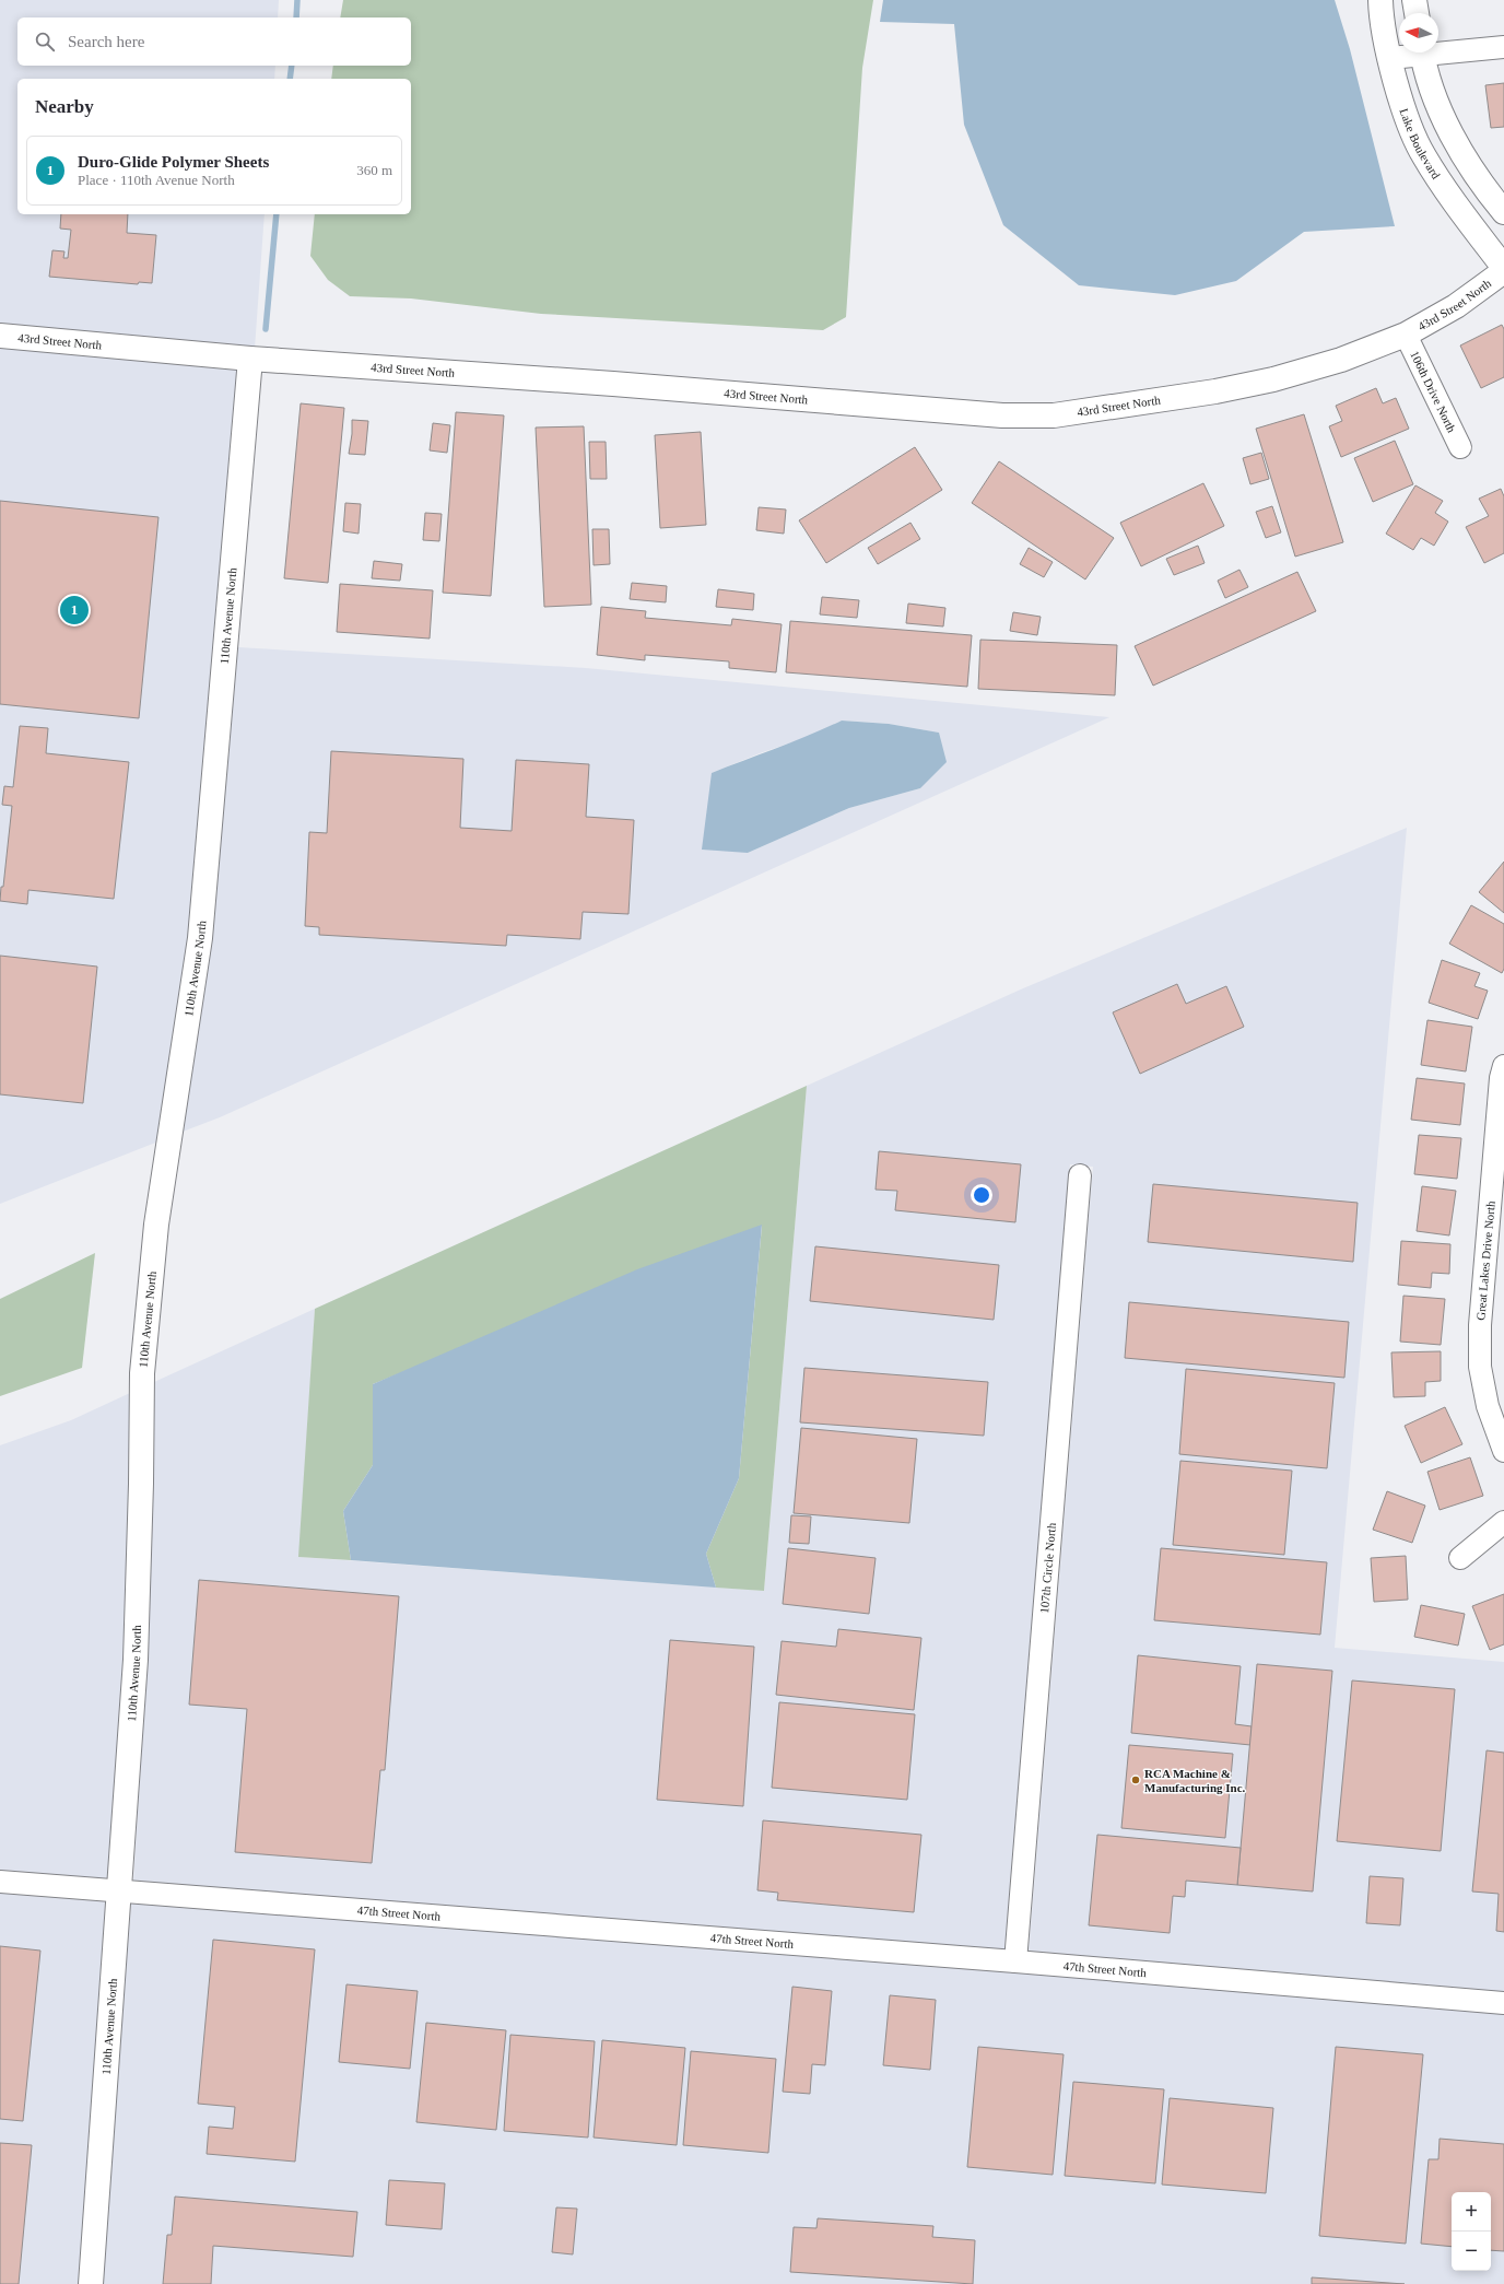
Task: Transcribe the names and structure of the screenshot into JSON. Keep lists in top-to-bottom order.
{
  "streets": {
    "street": [
      "Lake Boulevard",
      "43rd Street North",
      "106th Drive North",
      "110th Avenue North",
      "Great Lakes Drive North",
      "107th Circle North",
      "47th Street North"
    ]
  },
  "crossings": [
    ["Lake Boulevard", "43rd Street North"],
    ["43rd Street North", "106th Drive North"],
    ["43rd Street North", "110th Avenue North"],
    ["110th Avenue North", "47th Street North"],
    ["107th Circle North", "47th Street North"]
  ],
  "places": ["RCA Machine & Manufacturing Inc."],
  "north": "left",
  "page": {
    "search": "Search here",
    "heading": "Nearby",
    "list": [
      {
        "mark": "1",
        "name": "Duro-Glide Polymer Sheets",
        "note": "Place · 110th Avenue North",
        "value": "360 m"
      }
    ],
    "pins": "1",
    "map_buttons": ["+", "−"]
  }
}
